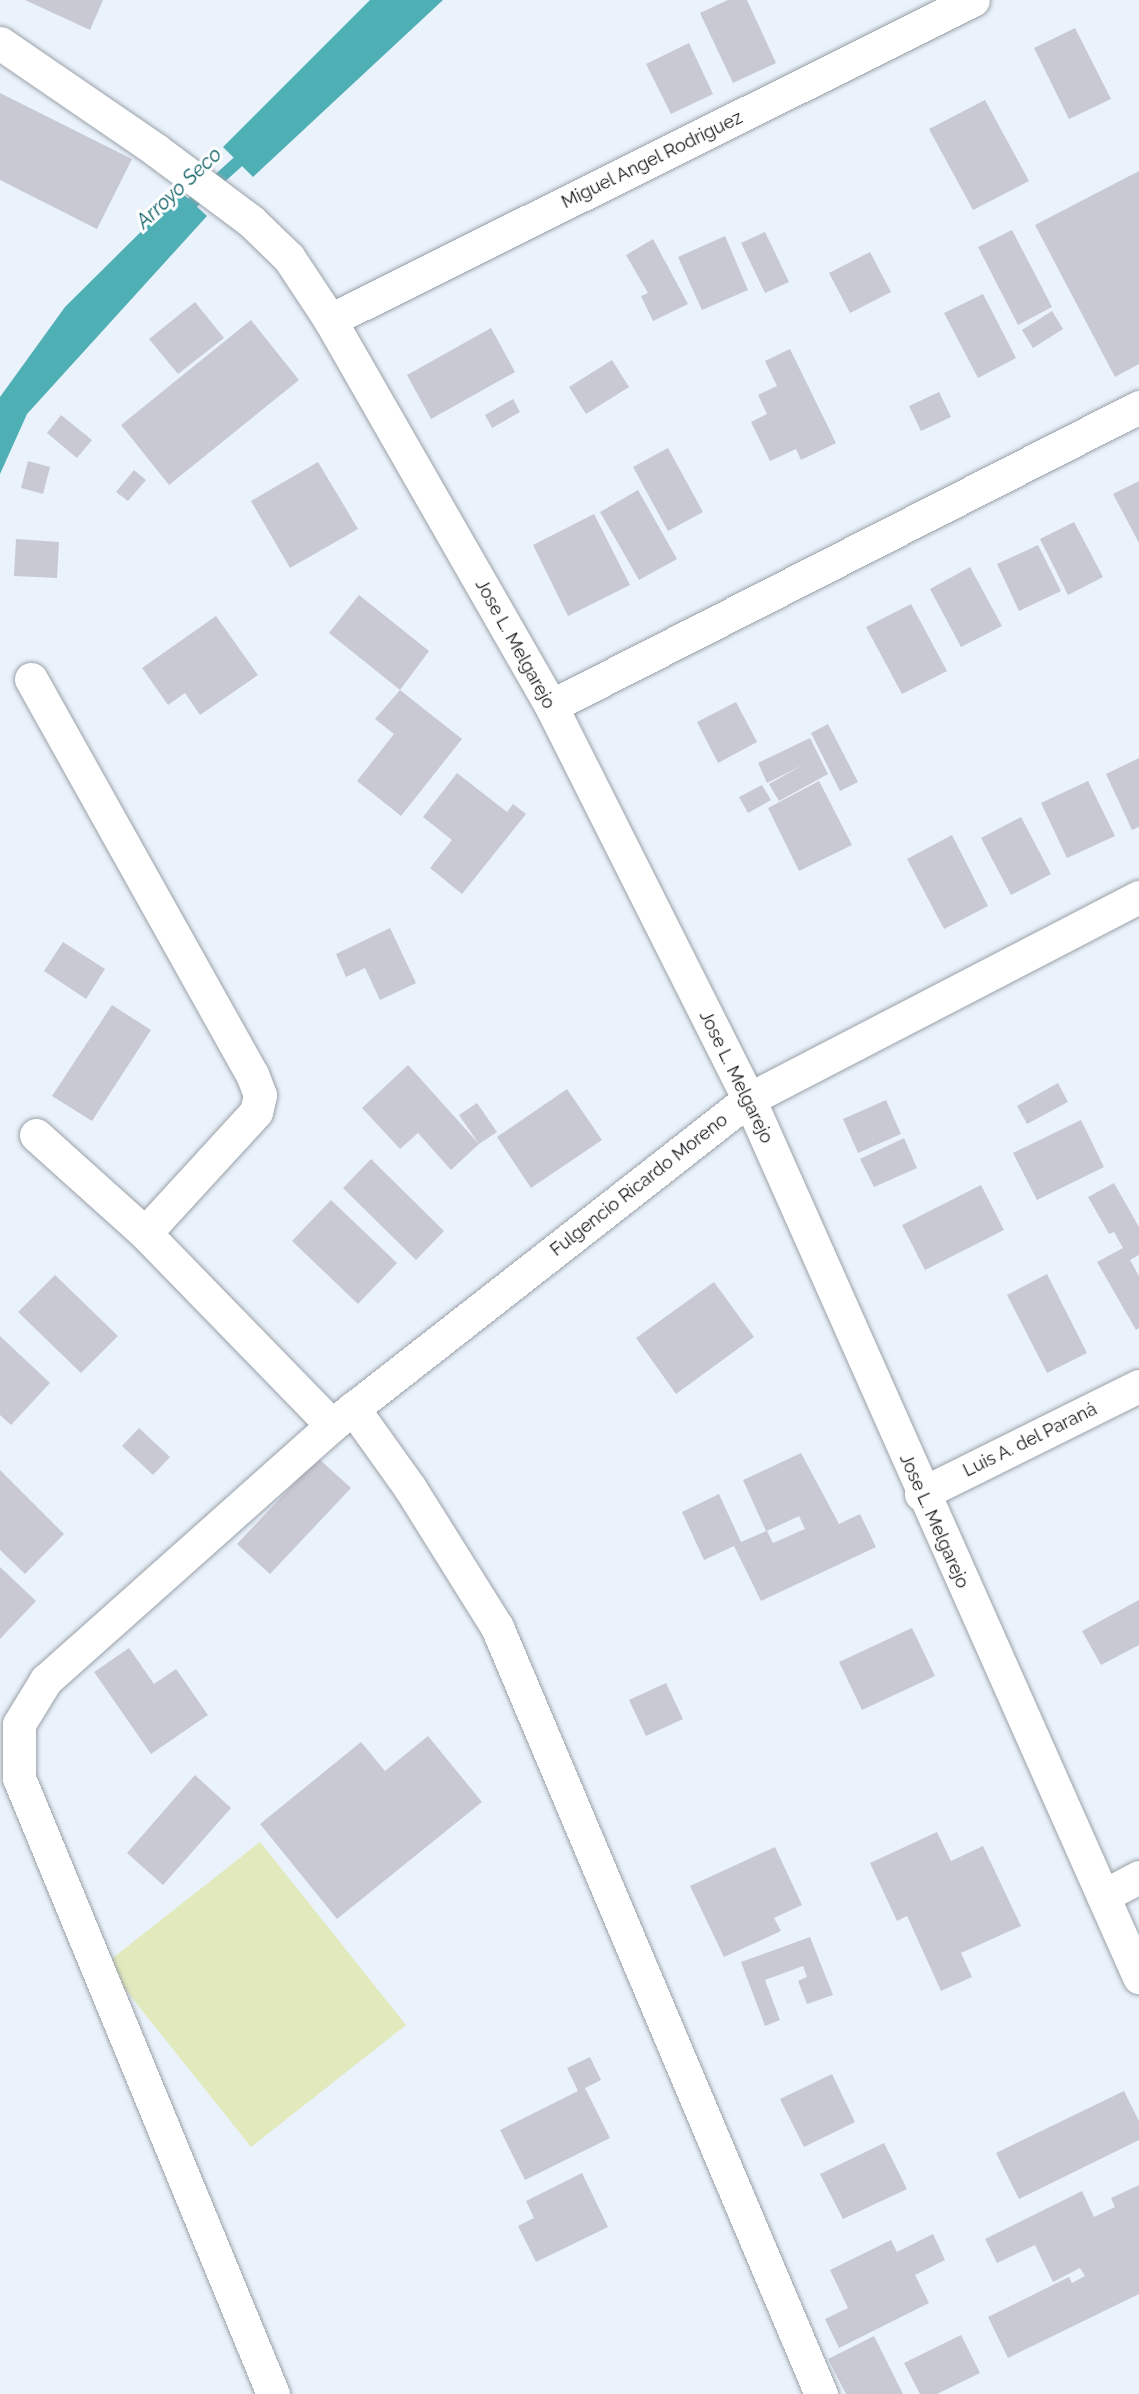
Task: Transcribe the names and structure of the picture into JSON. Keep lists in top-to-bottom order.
{
  "streets": {
    "street": [
      "Miguel Angel Rodriguez",
      "Jose L. Melgarejo",
      "Fulgencio Ricardo Moreno",
      "Luis A. del Paraná"
    ]
  },
  "crossings": [
    ["Miguel Angel Rodriguez", "Jose L. Melgarejo"],
    ["Jose L. Melgarejo", "Fulgencio Ricardo Moreno"],
    ["Jose L. Melgarejo", "Luis A. del Paraná"]
  ],
  "water": ["Arroyo Seco"]
}
